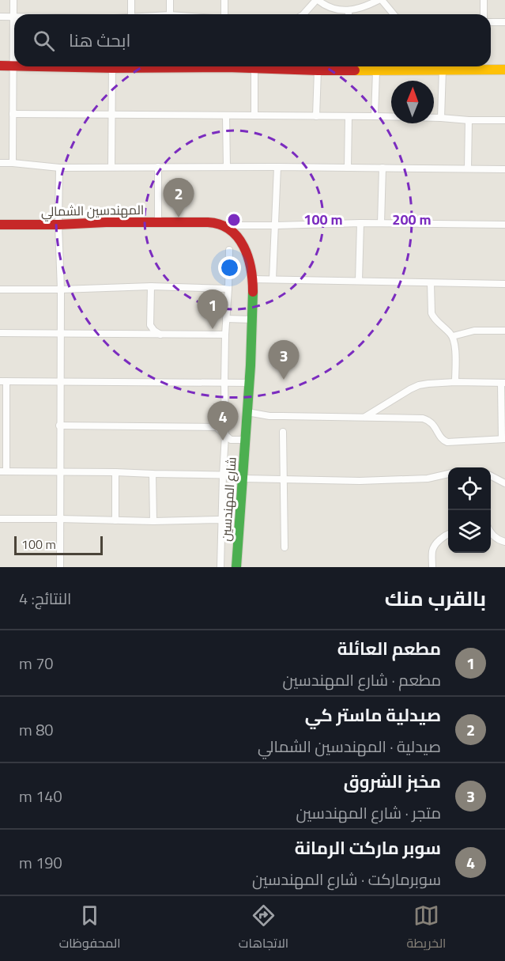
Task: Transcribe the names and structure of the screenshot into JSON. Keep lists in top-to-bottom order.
{
  "streets": {
    "main road": ["المهندسين الشمالي", "شارع المهندسين"]
  },
  "scale_bar": "100 m",
  "north": "top",
  "page": {
    "search": "ابحث هنا",
    "pins": [
      "2",
      "1",
      "3",
      "4"
    ],
    "scale": "100 m",
    "heading": ["بالقرب منك", "النتائج: 4"],
    "list": [
      {
        "mark": "1",
        "name": "مطعم العائلة",
        "note": "مطعم · شارع المهندسين",
        "value": "70 m"
      },
      {
        "mark": "2",
        "name": "صيدلية ماستر كي",
        "note": "صيدلية · المهندسين الشمالي",
        "value": "80 m"
      },
      {
        "mark": "3",
        "name": "مخبز الشروق",
        "note": "متجر · شارع المهندسين",
        "value": "140 m"
      },
      {
        "mark": "4",
        "name": "سوبر ماركت الرمانة",
        "note": "سوبرماركت · شارع المهندسين",
        "value": "190 m"
      }
    ],
    "nav": ["الخريطة", "الاتجاهات", "المحفوظات"]
  },
  "rings": ["100 m", "200 m"]
}
